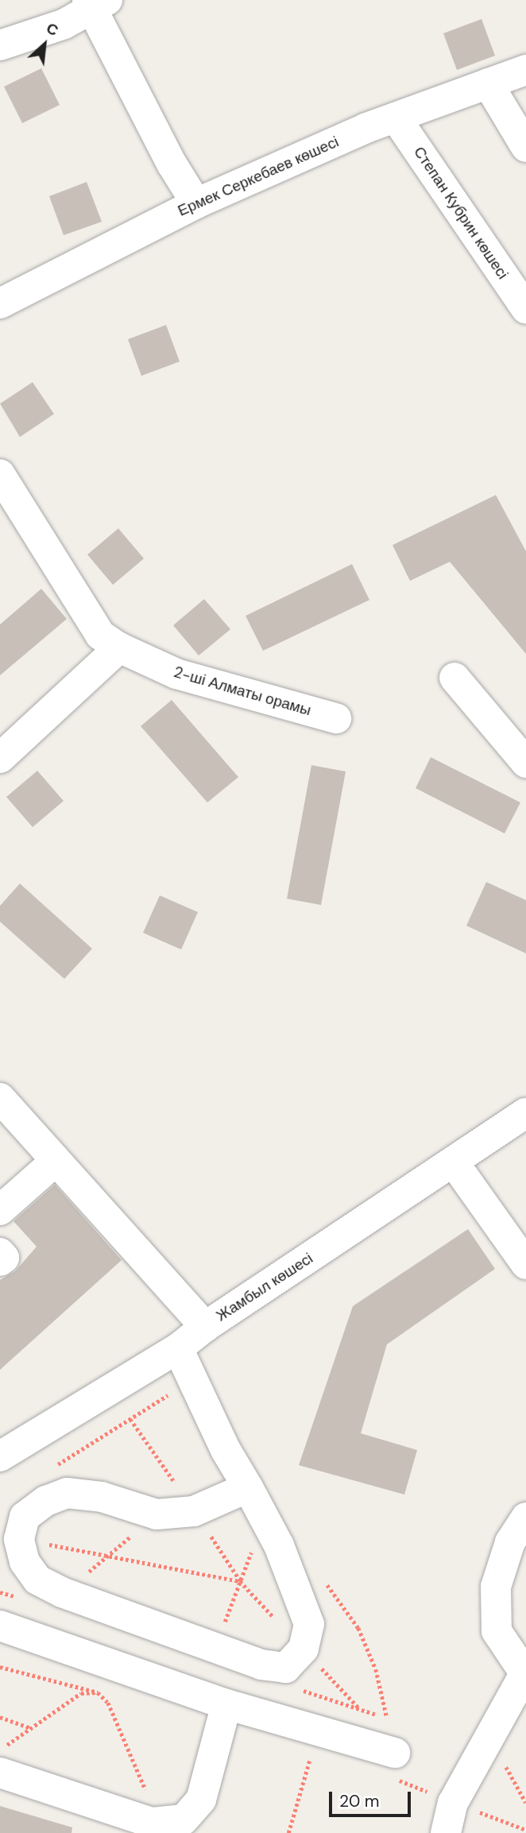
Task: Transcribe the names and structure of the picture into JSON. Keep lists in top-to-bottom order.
{
  "streets": {
    "street": [
      "Ермек Серкебаев көшесі",
      "Степан Кубрин көшесі",
      "2-ші Алматы орамы",
      "Жамбыл көшесі"
    ]
  },
  "crossings": [
    ["Ермек Серкебаев көшесі", "Степан Кубрин көшесі"]
  ],
  "scale_bar": "20 m",
  "north": "top right"
}
